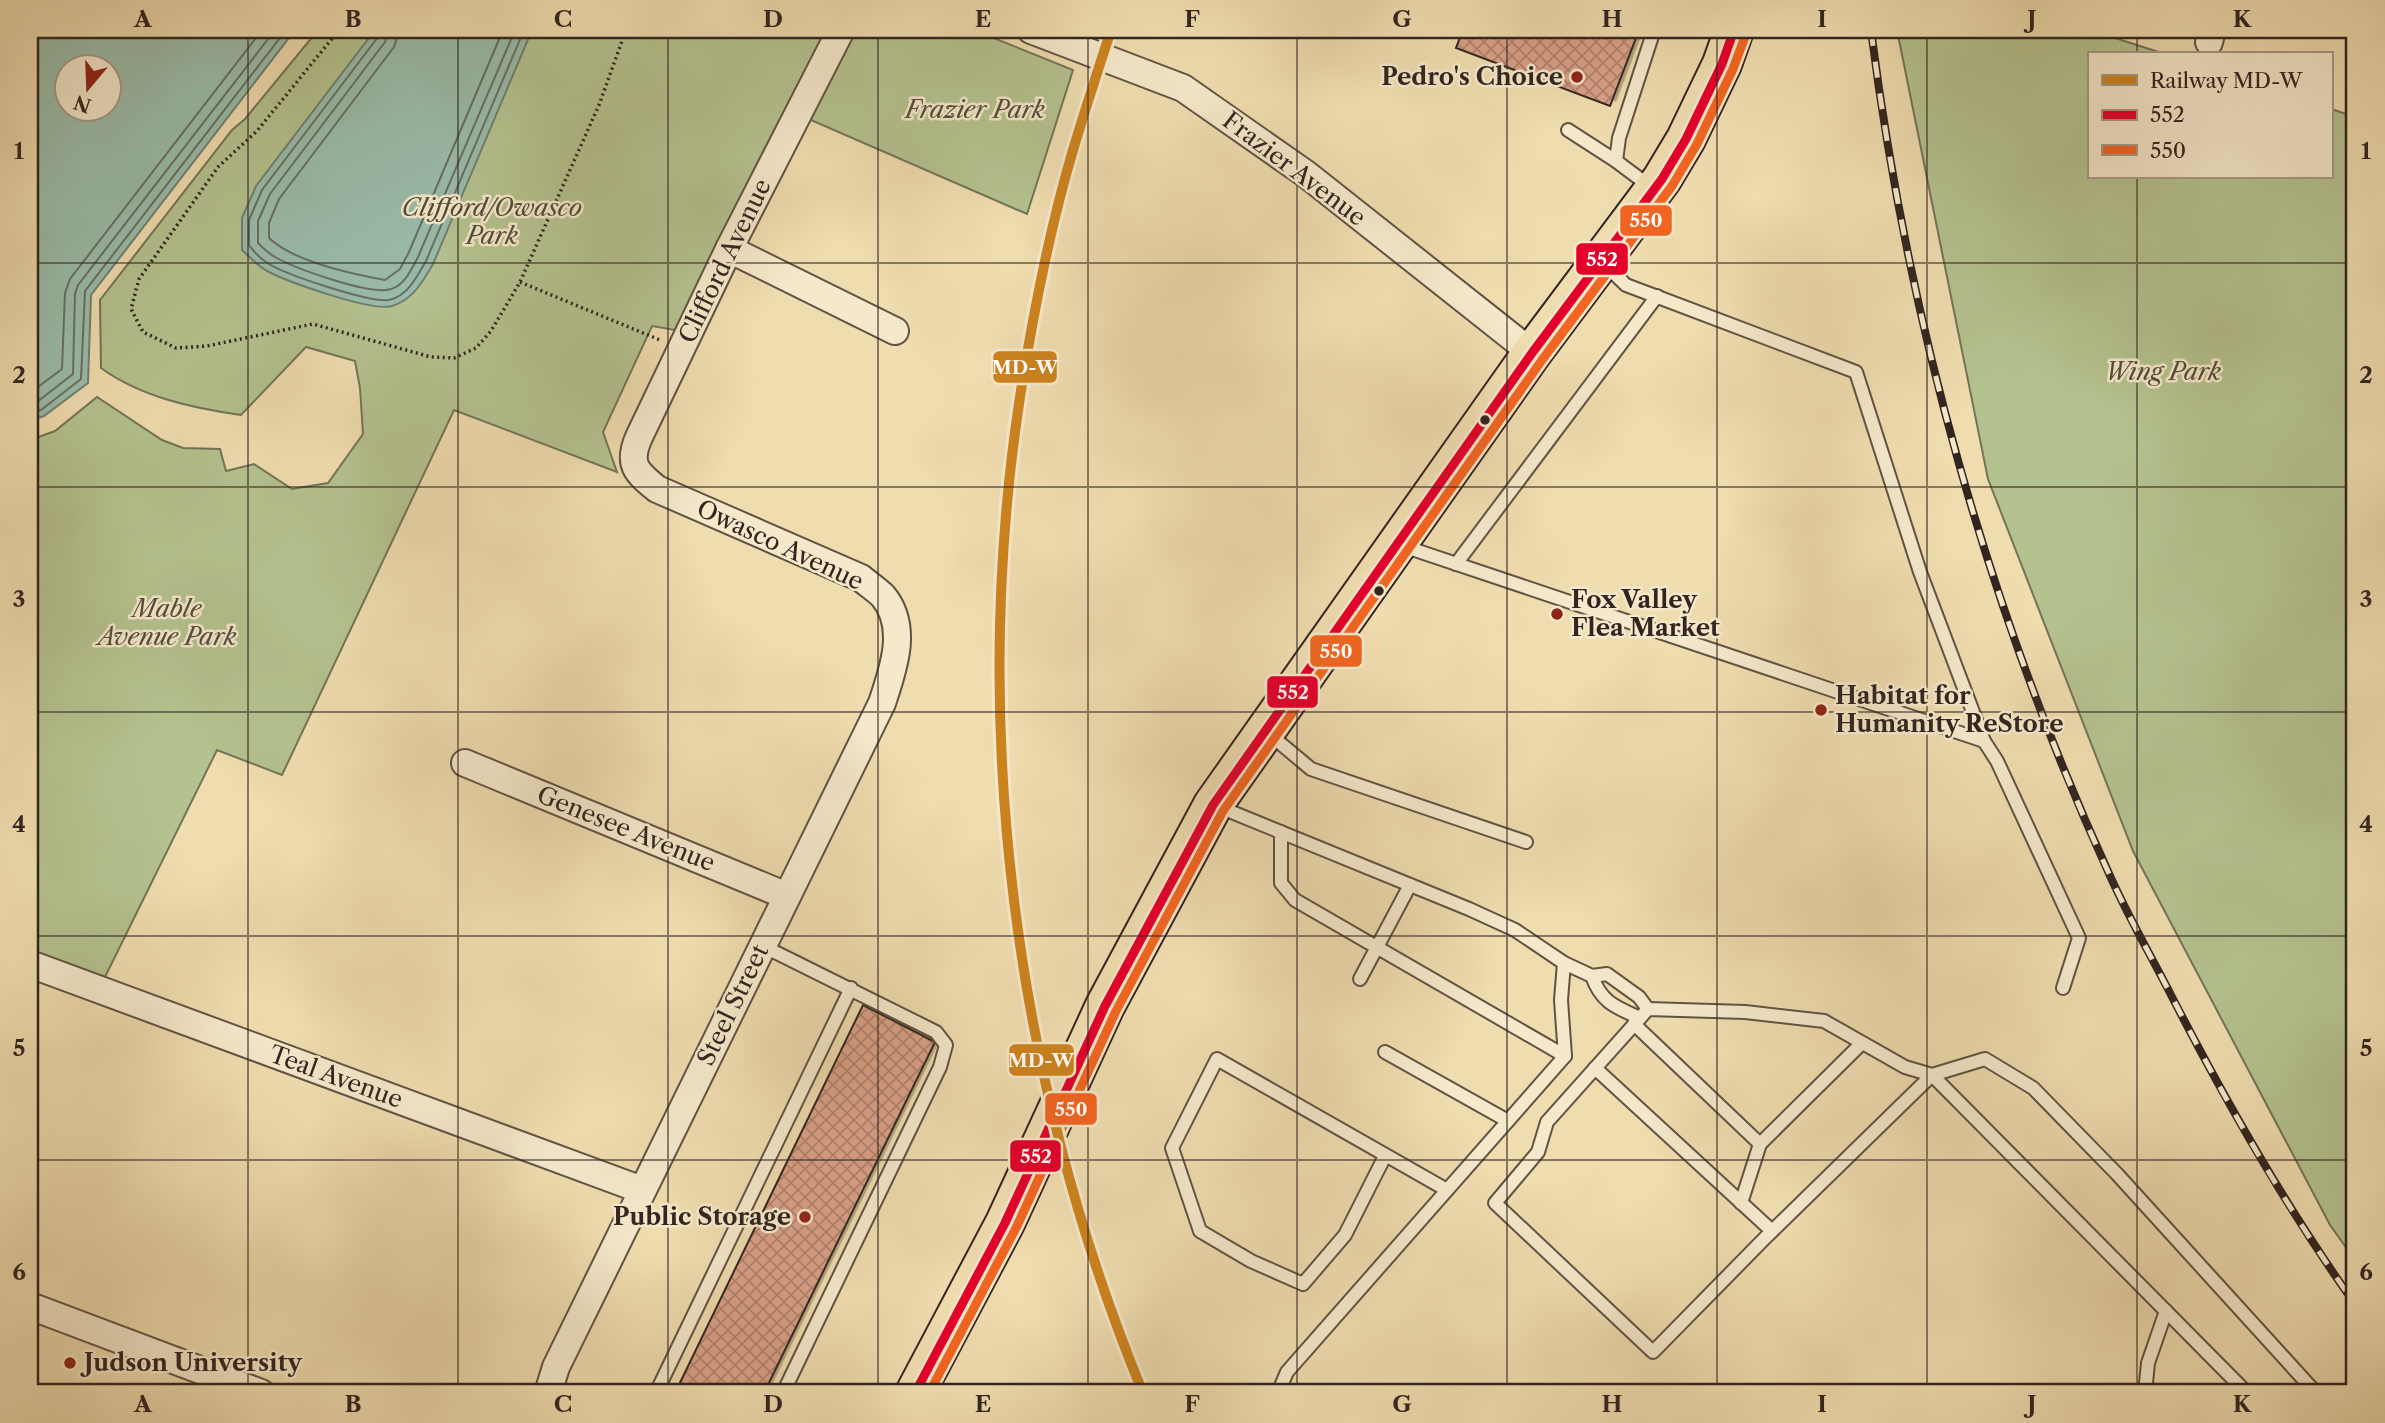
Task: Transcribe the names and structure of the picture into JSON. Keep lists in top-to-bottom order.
{
  "streets": {
    "street": [
      "Frazier Avenue",
      "Clifford Avenue",
      "Owasco Avenue",
      "Genesee Avenue",
      "Steel Street",
      "Teal Avenue"
    ]
  },
  "crossings": [
    ["Clifford Avenue", "Owasco Avenue"],
    ["Owasco Avenue", "Steel Street"],
    ["Genesee Avenue", "Steel Street"],
    ["Steel Street", "Teal Avenue"]
  ],
  "parks": [
    "Frazier Park",
    "Clifford/Owasco Park",
    "Wing Park",
    "Mable Avenue Park"
  ],
  "places": [
    "Pedro's Choice",
    "Fox Valley Flea Market",
    "Habitat for Humanity ReStore",
    "Public Storage",
    "Judson University"
  ],
  "lines": ["rail line MD-W", "transit line 552", "transit line 550"],
  "legend": ["Railway MD-W", "552", "550"],
  "north": "bottom",
  "grid": {
    "columns": [
      "A",
      "B",
      "C",
      "D",
      "E",
      "F",
      "G",
      "H",
      "I",
      "J",
      "K"
    ],
    "rows": [
      "1",
      "2",
      "3",
      "4",
      "5",
      "6"
    ]
  }
}
